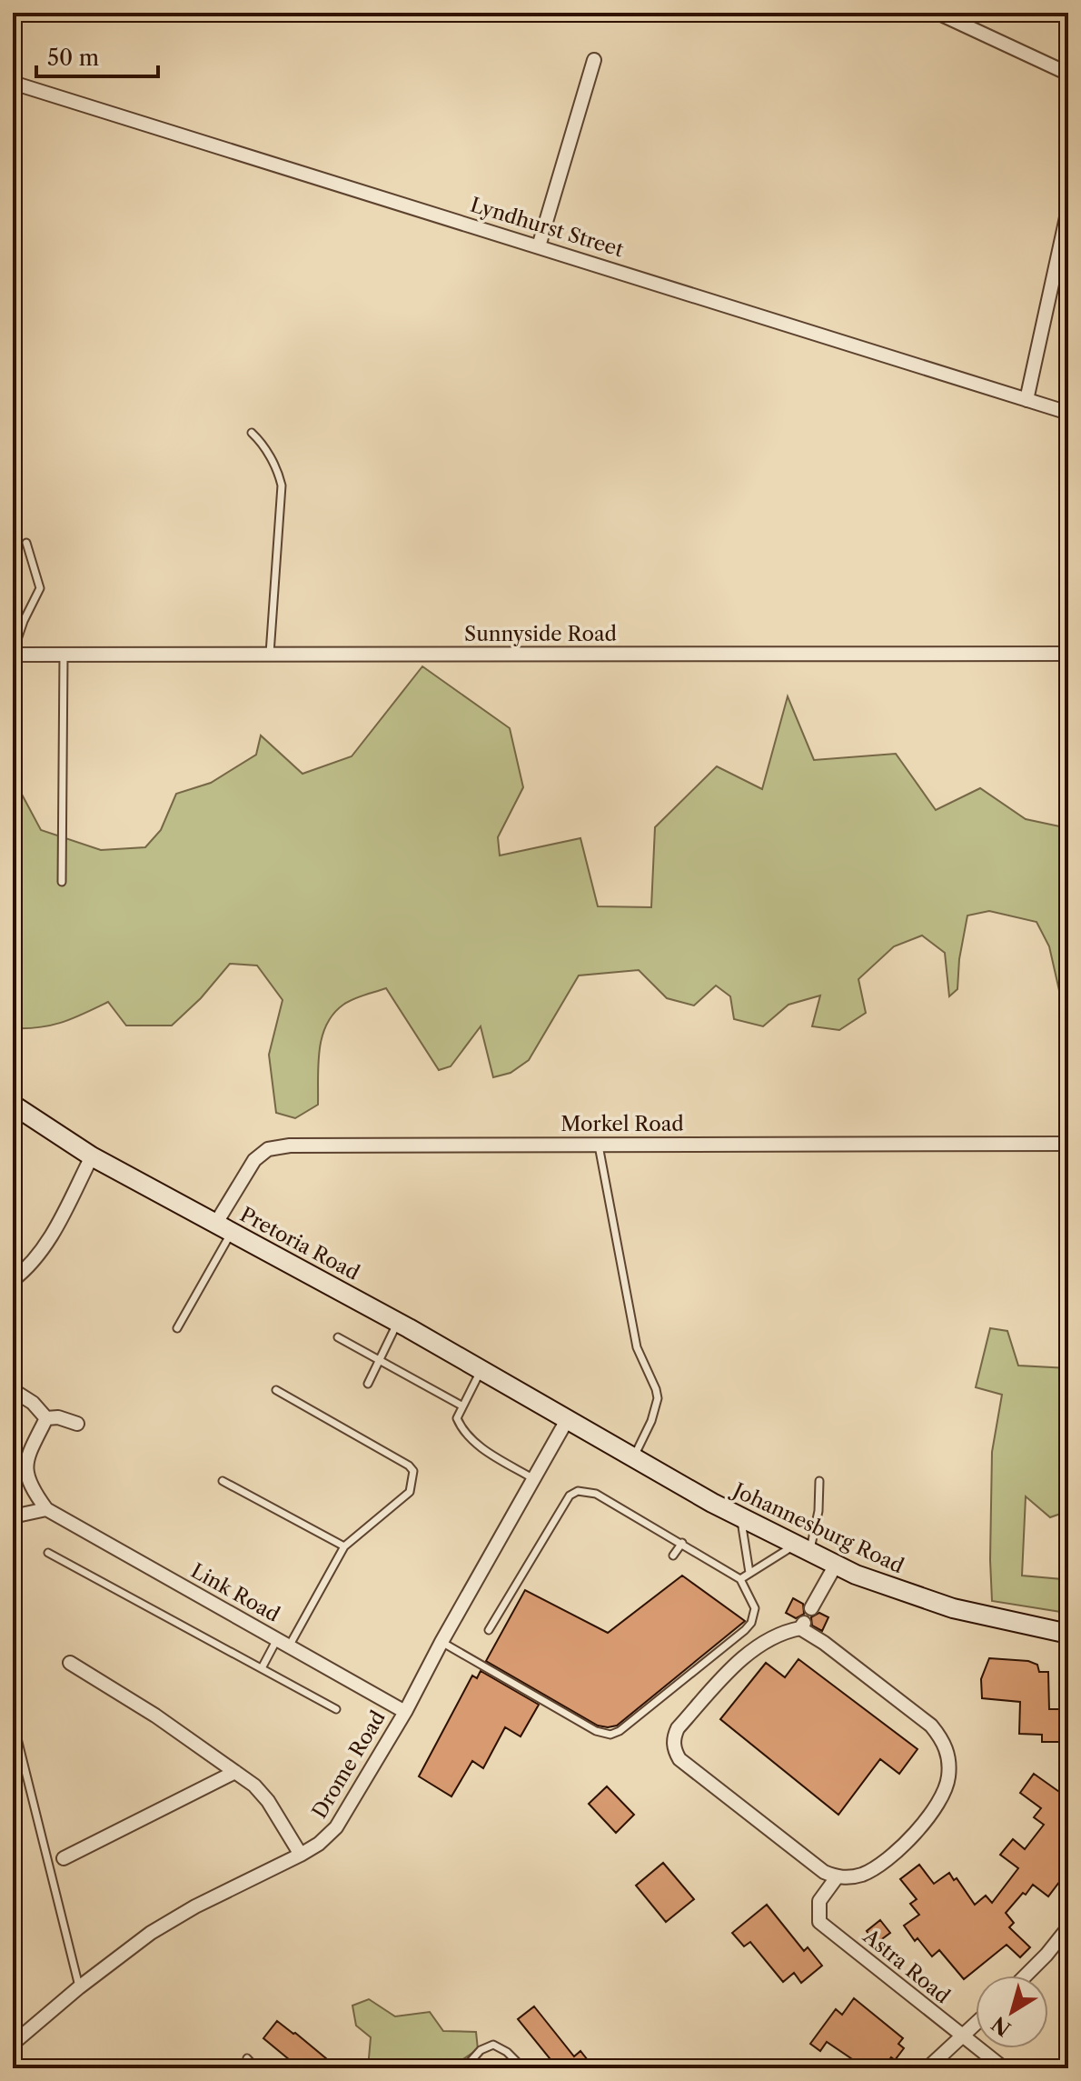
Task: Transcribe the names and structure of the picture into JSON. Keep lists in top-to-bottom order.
{
  "streets": {
    "main road": ["Pretoria Road", "Johannesburg Road"],
    "street": [
      "Lyndhurst Street",
      "Sunnyside Road",
      "Morkel Road",
      "Link Road",
      "Drome Road",
      "Astra Road"
    ]
  },
  "crossings": [
    ["Morkel Road", "Pretoria Road"],
    ["Pretoria Road", "Johannesburg Road"],
    ["Pretoria Road", "Drome Road"],
    ["Johannesburg Road", "Drome Road"],
    ["Link Road", "Drome Road"]
  ],
  "scale_bar": "50 m",
  "north": "bottom left"
}
